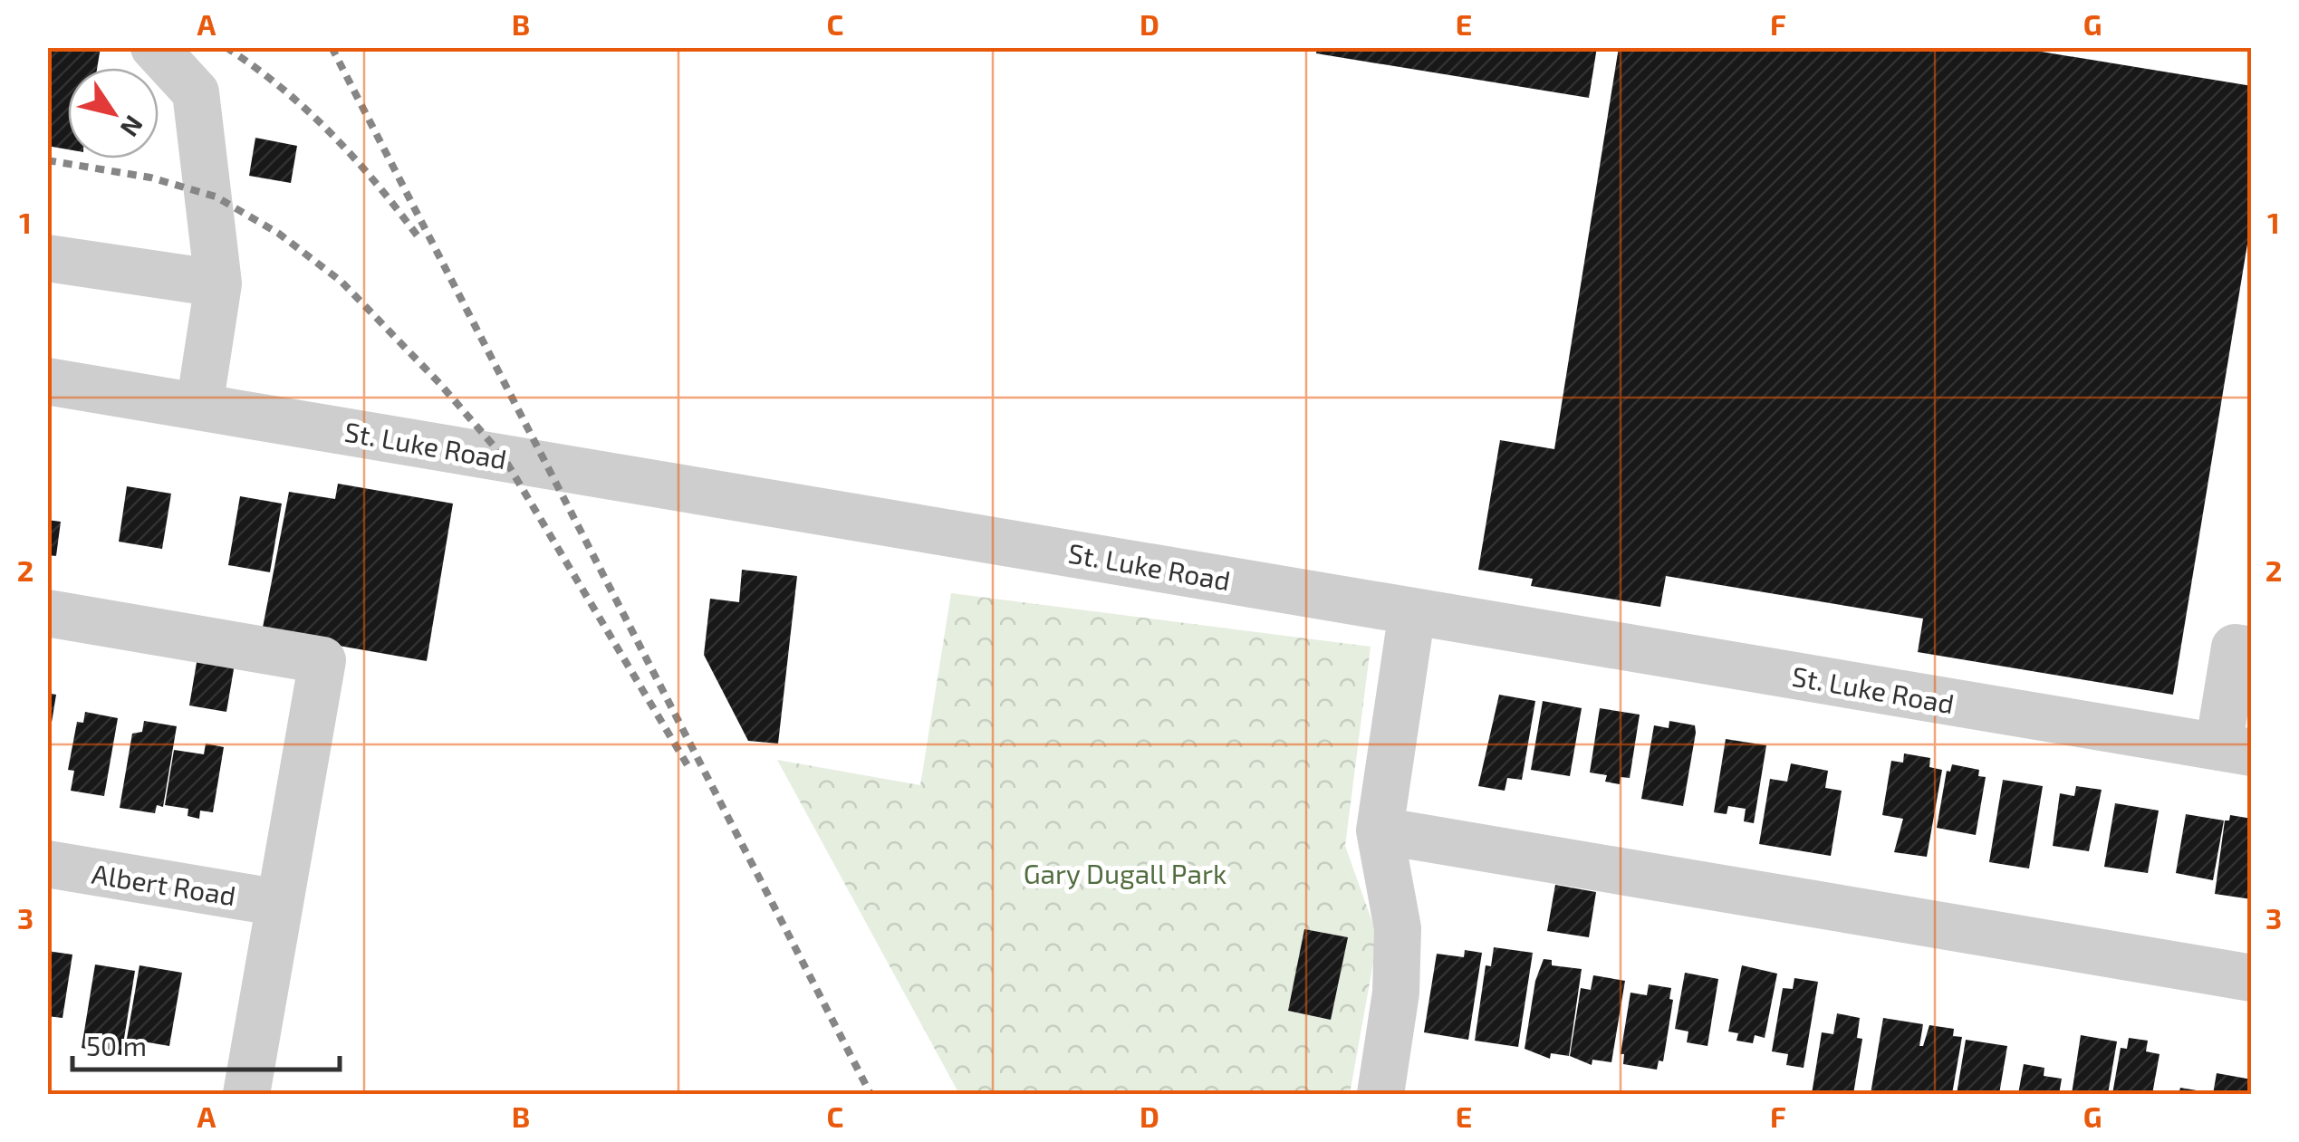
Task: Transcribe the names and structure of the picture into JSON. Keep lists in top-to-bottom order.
{
  "streets": {
    "street": ["St. Luke Road", "Albert Road"]
  },
  "parks": ["Gary Dugall Park"],
  "scale_bar": "50 m",
  "north": "bottom right",
  "grid": {
    "columns": [
      "A",
      "B",
      "C",
      "D",
      "E",
      "F",
      "G"
    ],
    "rows": ["1", "2", "3"]
  }
}
